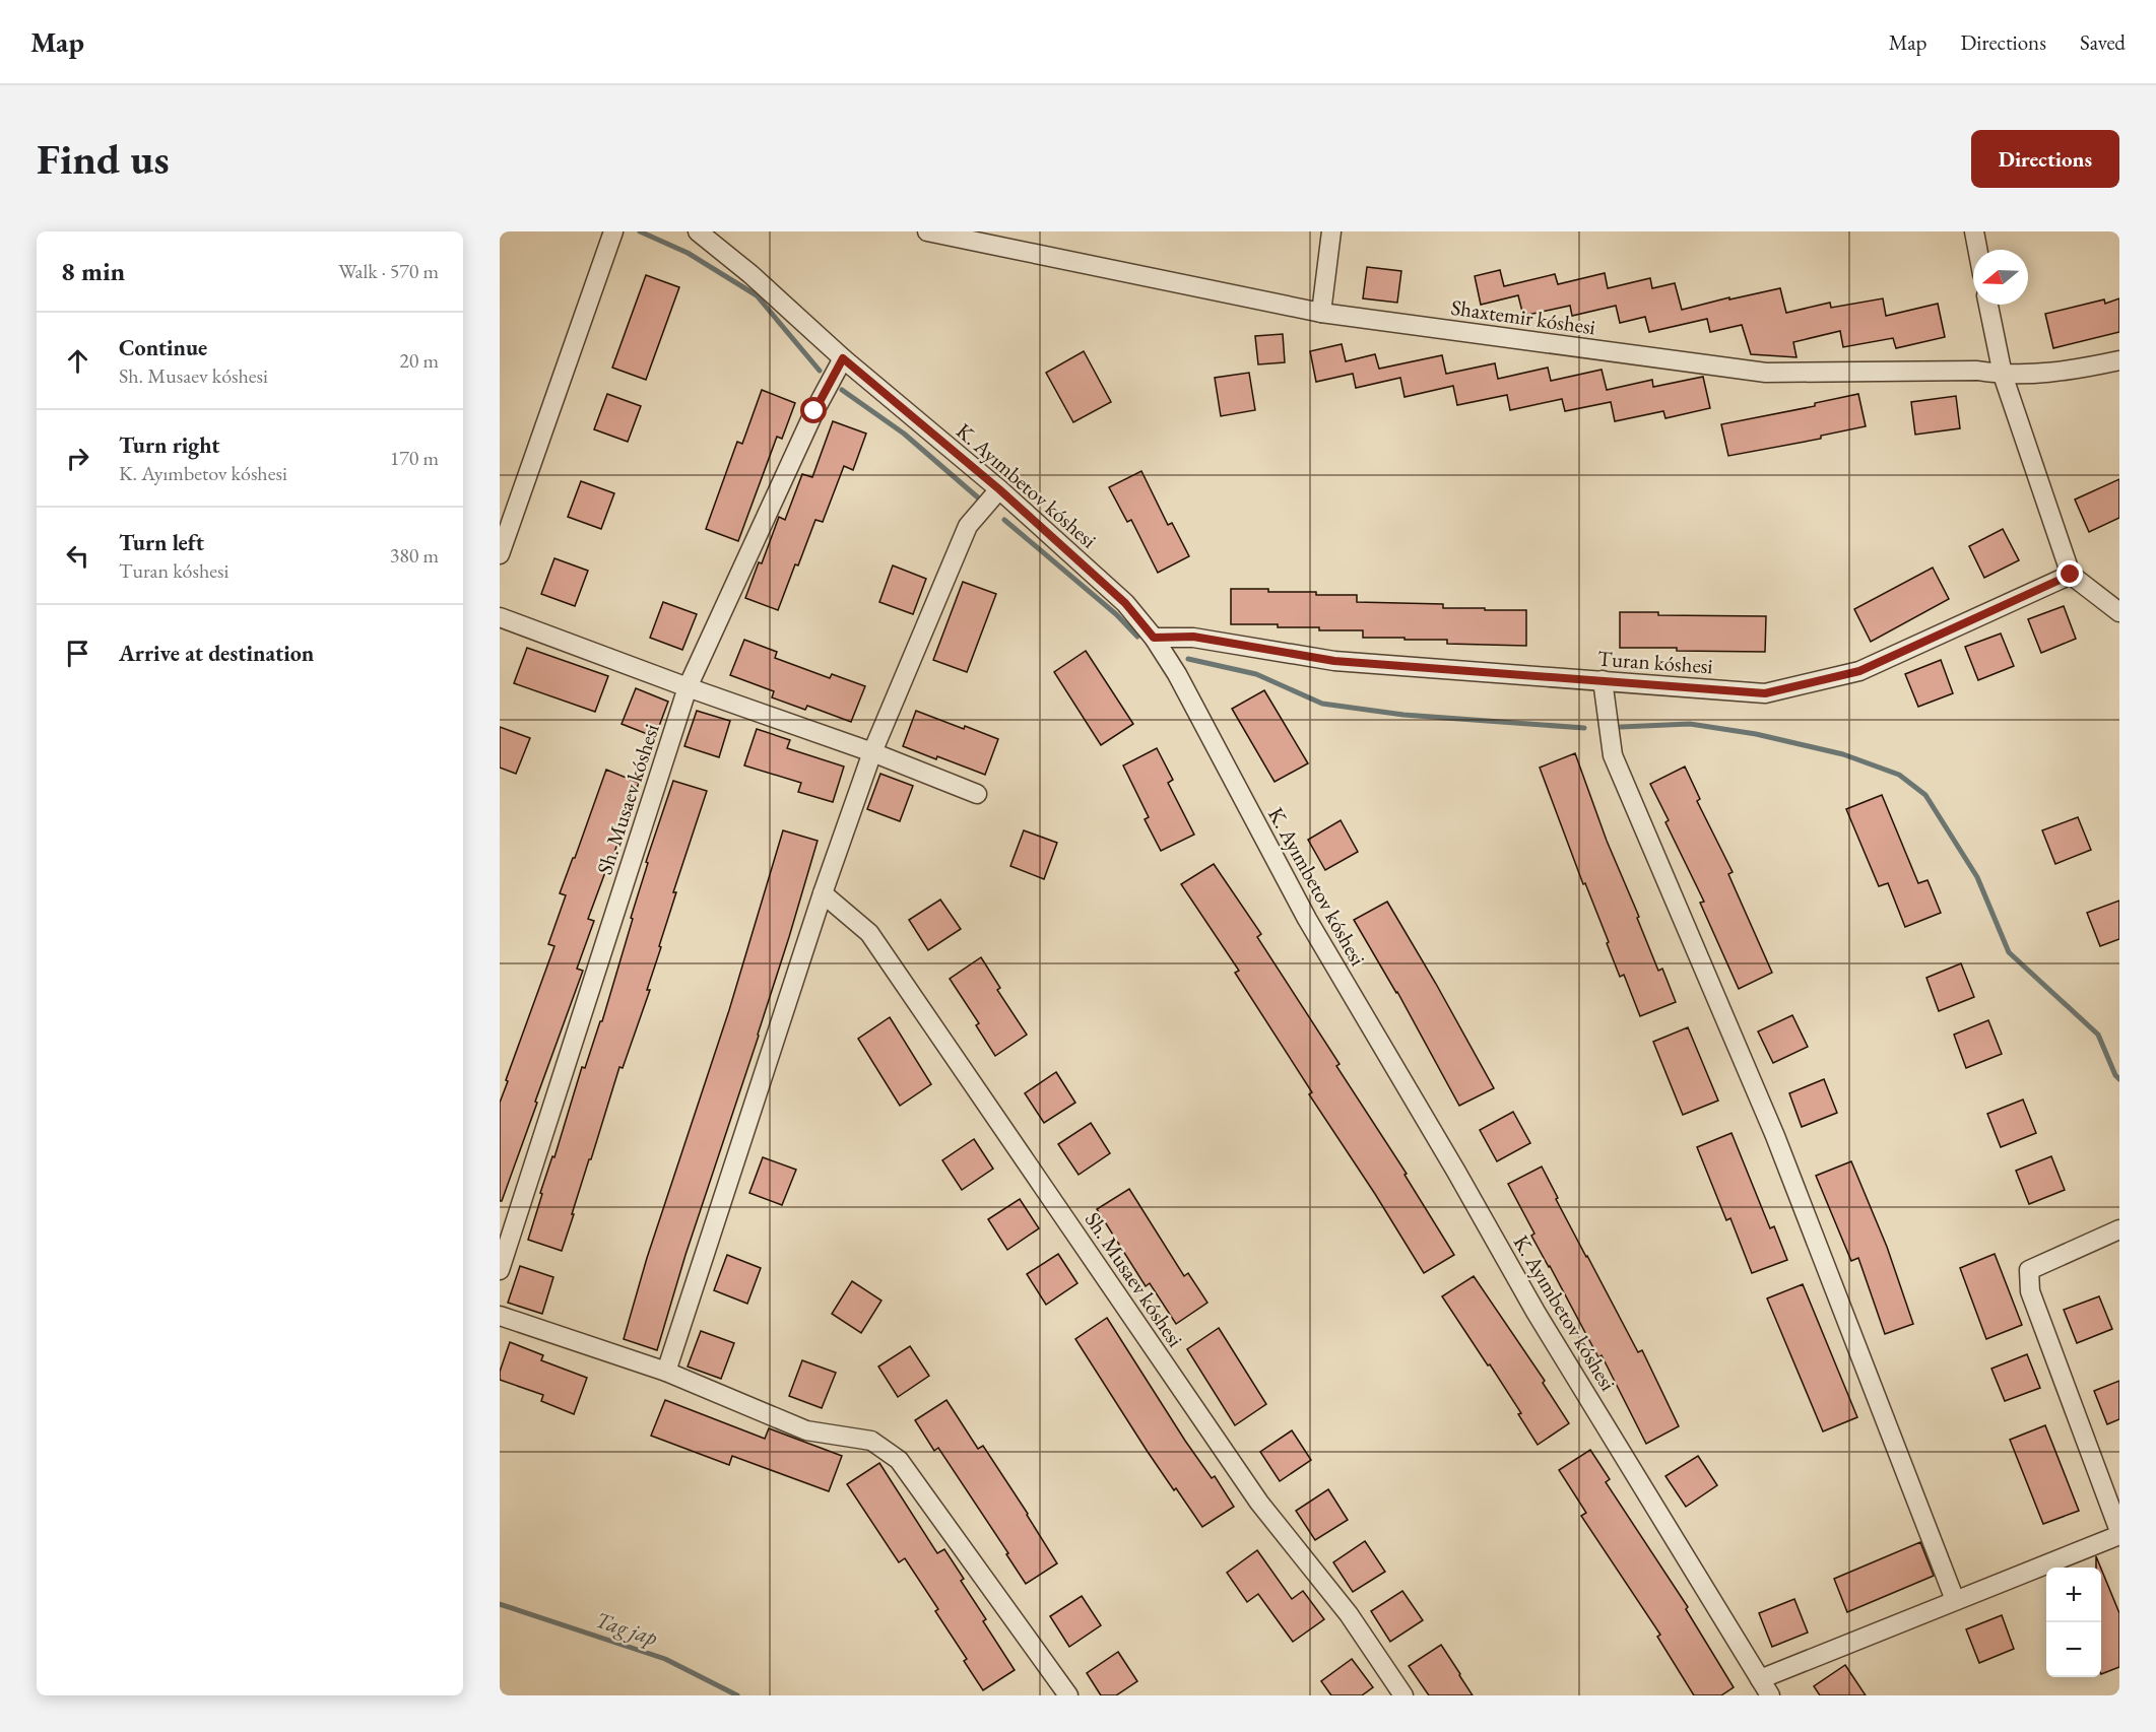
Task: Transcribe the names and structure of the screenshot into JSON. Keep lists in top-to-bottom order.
{
  "streets": {
    "street": [
      "Shaxtemir kóshesi",
      "K. Ayımbetov kóshesi",
      "Turan kóshesi",
      "Sh. Musaev kóshesi"
    ]
  },
  "crossings": [
    ["K. Ayımbetov kóshesi", "Turan kóshesi"],
    ["K. Ayımbetov kóshesi", "Sh. Musaev kóshesi"]
  ],
  "water": ["Tag jap"],
  "north": "left",
  "page": {
    "header": "Map",
    "nav": ["Map", "Directions", "Saved"],
    "buttons": "Directions",
    "title": "Find us",
    "heading": ["8 min", "Walk · 570 m"],
    "list": [
      ["Continue", "Sh. Musaev kóshesi", "20 m"],
      ["Turn right", "K. Ayımbetov kóshesi", "170 m"],
      ["Turn left", "Turan kóshesi", "380 m"],
      "Arrive at destination"
    ],
    "map_buttons": ["+", "−"]
  }
}
